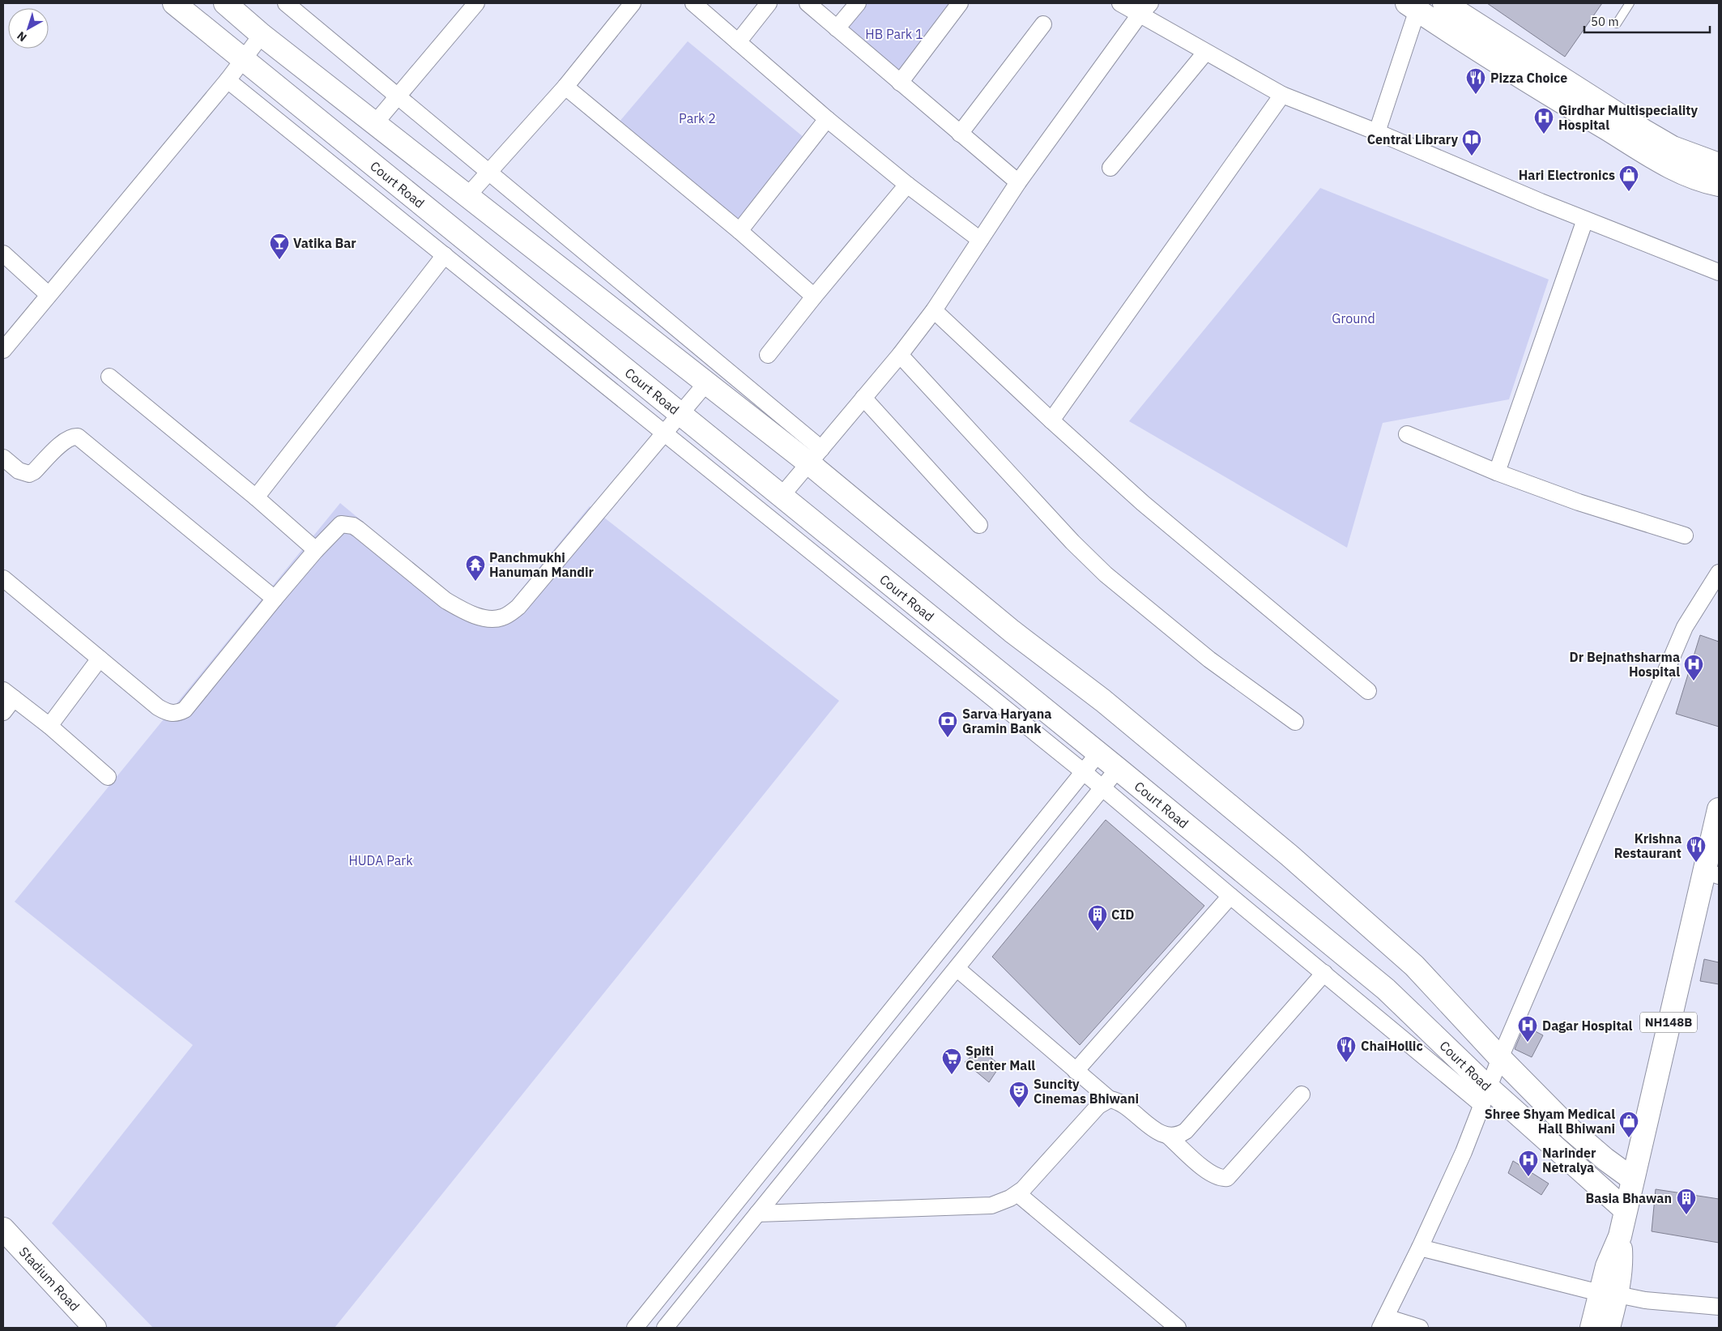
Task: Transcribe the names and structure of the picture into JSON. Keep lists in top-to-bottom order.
{
  "streets": {
    "main road": ["Court Road", "NH148B", "Stadium Road"]
  },
  "crossings": [
    ["Court Road", "NH148B"]
  ],
  "parks": [
    "HB Park 1",
    "Park 2",
    "Ground",
    "HUDA Park"
  ],
  "places": {
    "restaurant": ["Pizza Choice", "Krishna Restaurant", "ChaiHollic"],
    "hospital": [
      "Girdhar Multispeciality Hospital",
      "Dr Bejnathsharma Hospital",
      "Dagar Hospital",
      "Narinder Netralya"
    ],
    "library": ["Central Library"],
    "shop": ["Hari Electronics", "Shree Shyam Medical Hall Bhiwani"],
    "bar": ["Vatika Bar"],
    "temple": ["Panchmukhi Hanuman Mandir"],
    "bank": ["Sarva Haryana Gramin Bank"],
    "building": ["CID", "Basia Bhawan"],
    "supermarket": ["Spiti Center Mall"],
    "theatre": ["Suncity Cinemas Bhiwani"]
  },
  "scale_bar": "50 m",
  "north": "bottom left"
}
